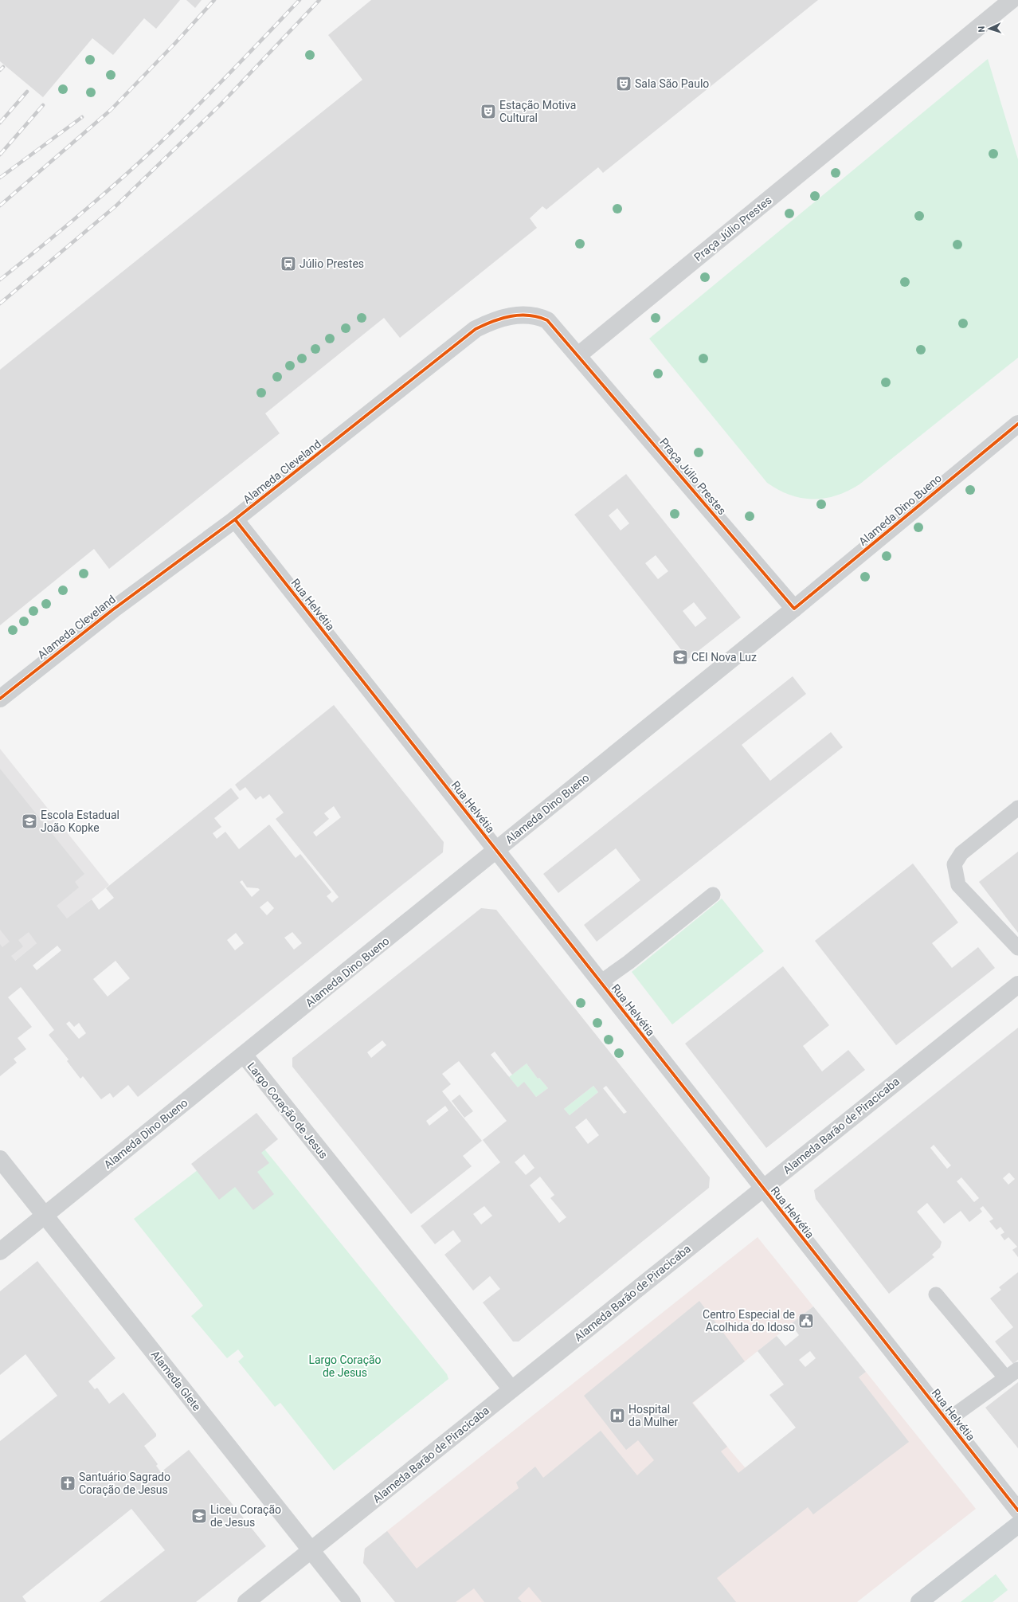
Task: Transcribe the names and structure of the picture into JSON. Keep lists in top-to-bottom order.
{
  "streets": {
    "street": [
      "Praça Júlio Prestes",
      "Alameda Cleveland",
      "Alameda Dino Bueno",
      "Rua Helvétia",
      "Largo Coração de Jesus",
      "Alameda Barão de Piracicaba",
      "Alameda Glete"
    ]
  },
  "crossings": [
    ["Praça Júlio Prestes", "Alameda Cleveland"],
    ["Praça Júlio Prestes", "Alameda Dino Bueno"],
    ["Alameda Cleveland", "Rua Helvétia"],
    ["Alameda Dino Bueno", "Rua Helvétia"],
    ["Alameda Dino Bueno", "Largo Coração de Jesus"],
    ["Alameda Dino Bueno", "Alameda Glete"],
    ["Rua Helvétia", "Alameda Barão de Piracicaba"],
    ["Largo Coração de Jesus", "Alameda Barão de Piracicaba"],
    ["Alameda Barão de Piracicaba", "Alameda Glete"]
  ],
  "parks": ["Largo Coração de Jesus"],
  "places": {
    "theatre": ["Sala São Paulo", "Estação Motiva Cultural"],
    "station": ["Júlio Prestes"],
    "school or university": ["CEI Nova Luz", "Escola Estadual João Kopke", "Liceu Coração de Jesus"],
    "public building": ["Centro Especial de Acolhida do Idoso"],
    "hospital": ["Hospital da Mulher"],
    "church": ["Santuário Sagrado Coração de Jesus"]
  },
  "north": "left"
}
